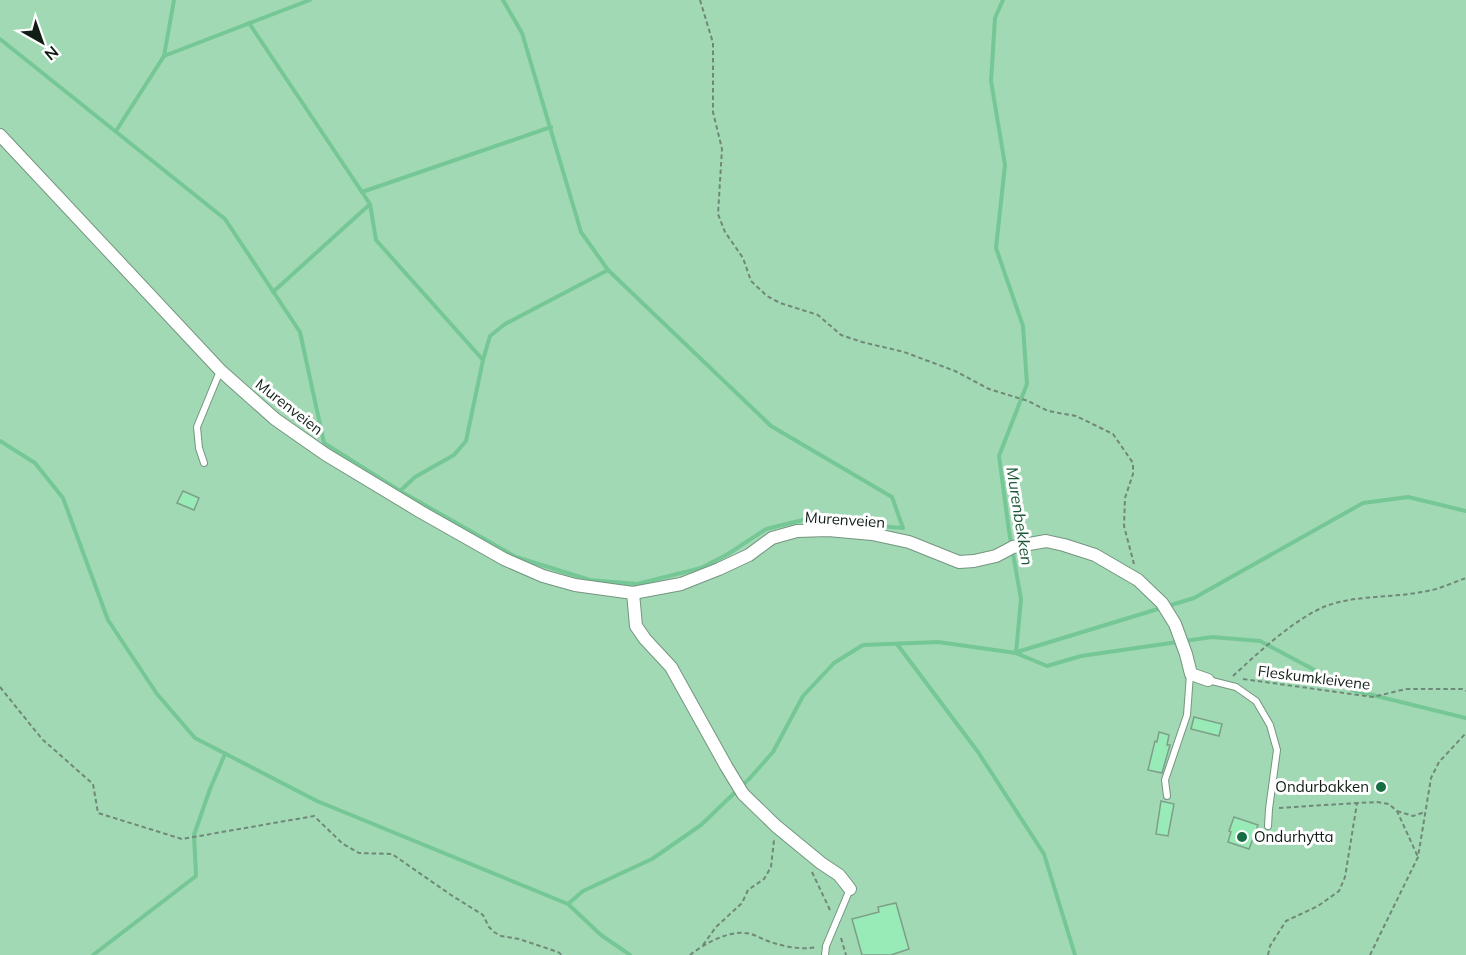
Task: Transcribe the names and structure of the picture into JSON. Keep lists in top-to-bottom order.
{
  "streets": {
    "street": ["Murenveien"],
    "path": ["Fleskumkleivene"]
  },
  "water": ["Murenbekken"],
  "places": ["Ondurbakken", "Ondurhytta"],
  "north": "bottom right"
}
